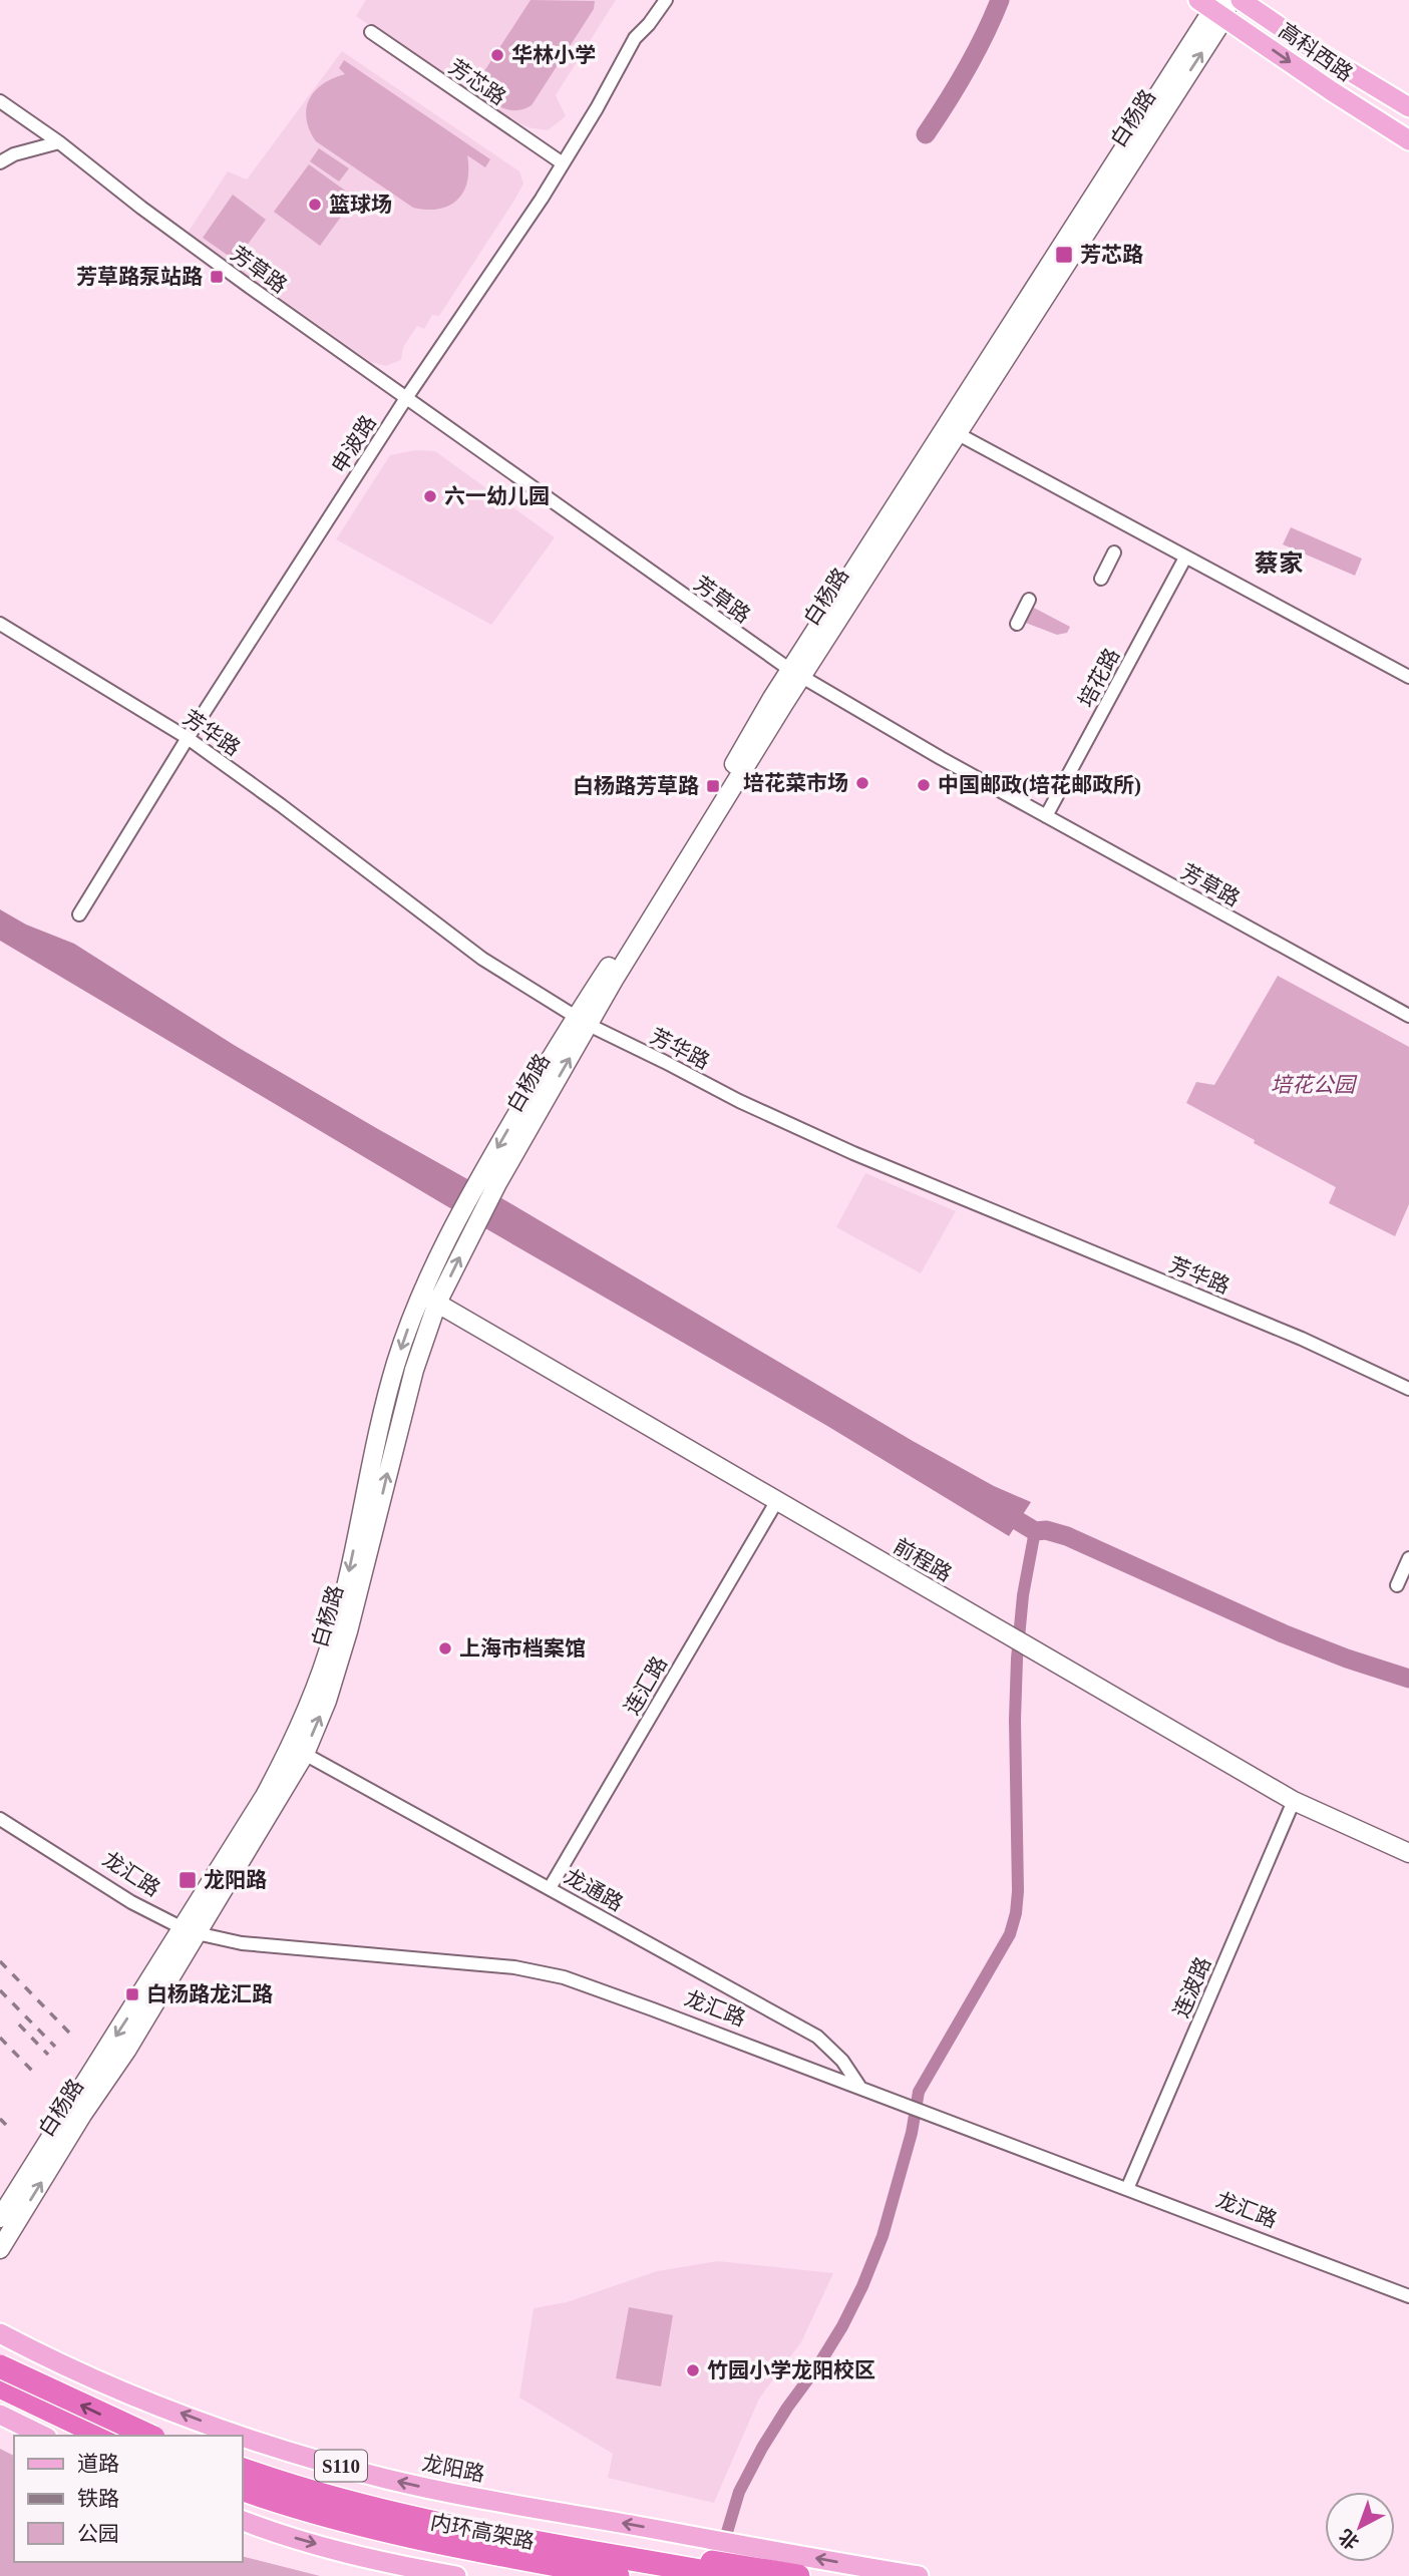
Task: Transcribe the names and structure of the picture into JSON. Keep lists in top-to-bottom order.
{
  "streets": {
    "highway": ["内环高架路"],
    "main road": [
      "高科西路",
      "白杨路",
      "前程路",
      "S110",
      "龙阳路"
    ],
    "street": [
      "芳芯路",
      "芳草路",
      "申波路",
      "培花路",
      "芳华路",
      "连汇路",
      "龙汇路",
      "龙通路",
      "连波路"
    ]
  },
  "crossings": [
    ["高科西路", "白杨路"],
    ["芳芯路", "申波路"],
    ["白杨路", "芳草路"],
    ["白杨路", "芳华路"],
    ["白杨路", "前程路"],
    ["白杨路", "龙汇路"],
    ["白杨路", "龙通路"],
    ["芳草路", "申波路"],
    ["芳草路", "培花路"],
    ["申波路", "芳华路"],
    ["前程路", "连汇路"],
    ["前程路", "连波路"],
    ["连汇路", "龙通路"],
    ["龙汇路", "龙通路"],
    ["龙汇路", "连波路"],
    ["龙阳路", "内环高架路"]
  ],
  "districts": ["蔡家"],
  "parks": ["培花公园"],
  "places": {
    "other": [
      "华林小学",
      "篮球场",
      "六一幼儿园",
      "培花菜市场",
      "中国邮政(培花邮政所)",
      "上海市档案馆",
      "竹园小学龙阳校区"
    ],
    "transit": [
      "芳芯路",
      "芳草路泵站路",
      "白杨路芳草路",
      "龙阳路",
      "白杨路龙汇路"
    ]
  },
  "legend": ["道路", "铁路", "公园"],
  "north": "bottom left"
}
